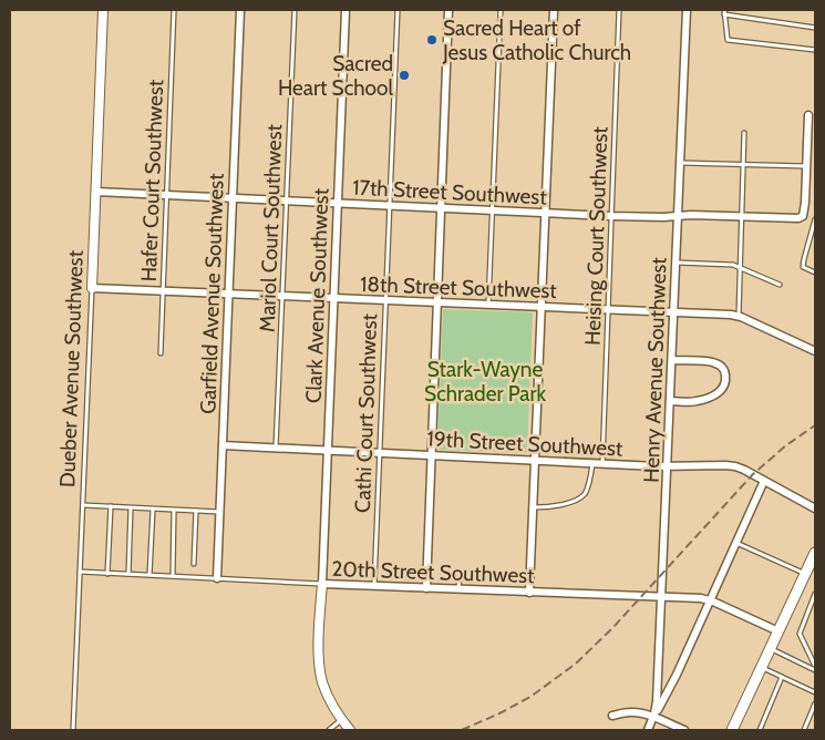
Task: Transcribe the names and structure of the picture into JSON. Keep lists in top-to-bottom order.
{
  "streets": {
    "street": [
      "17th Street Southwest",
      "18th Street Southwest",
      "Garfield Avenue Southwest",
      "Clark Avenue Southwest",
      "Dueber Avenue Southwest",
      "Henry Avenue Southwest",
      "19th Street Southwest",
      "20th Street Southwest"
    ],
    "lane": [
      "Hafer Court Southwest",
      "Mariol Court Southwest",
      "Heising Court Southwest",
      "Cathi Court Southwest"
    ]
  },
  "crossings": [
    ["Hafer Court Southwest", "17th Street Southwest"],
    ["Hafer Court Southwest", "18th Street Southwest"],
    ["17th Street Southwest", "Mariol Court Southwest"],
    ["17th Street Southwest", "Heising Court Southwest"],
    ["17th Street Southwest", "Garfield Avenue Southwest"],
    ["17th Street Southwest", "Clark Avenue Southwest"],
    ["17th Street Southwest", "Dueber Avenue Southwest"],
    ["17th Street Southwest", "Henry Avenue Southwest"],
    ["17th Street Southwest", "Cathi Court Southwest"],
    ["Mariol Court Southwest", "18th Street Southwest"],
    ["Mariol Court Southwest", "19th Street Southwest"],
    ["Heising Court Southwest", "18th Street Southwest"],
    ["Heising Court Southwest", "19th Street Southwest"],
    ["18th Street Southwest", "Garfield Avenue Southwest"],
    ["18th Street Southwest", "Clark Avenue Southwest"],
    ["18th Street Southwest", "Dueber Avenue Southwest"],
    ["18th Street Southwest", "Henry Avenue Southwest"],
    ["18th Street Southwest", "Cathi Court Southwest"],
    ["Garfield Avenue Southwest", "19th Street Southwest"],
    ["Garfield Avenue Southwest", "20th Street Southwest"],
    ["Clark Avenue Southwest", "19th Street Southwest"],
    ["Clark Avenue Southwest", "20th Street Southwest"],
    ["Dueber Avenue Southwest", "20th Street Southwest"],
    ["Henry Avenue Southwest", "19th Street Southwest"],
    ["Henry Avenue Southwest", "20th Street Southwest"],
    ["Cathi Court Southwest", "19th Street Southwest"],
    ["Cathi Court Southwest", "20th Street Southwest"]
  ],
  "parks": ["Stark-Wayne Schrader Park"],
  "places": ["Sacred Heart of Jesus Catholic Church", "Sacred Heart School"]
}
